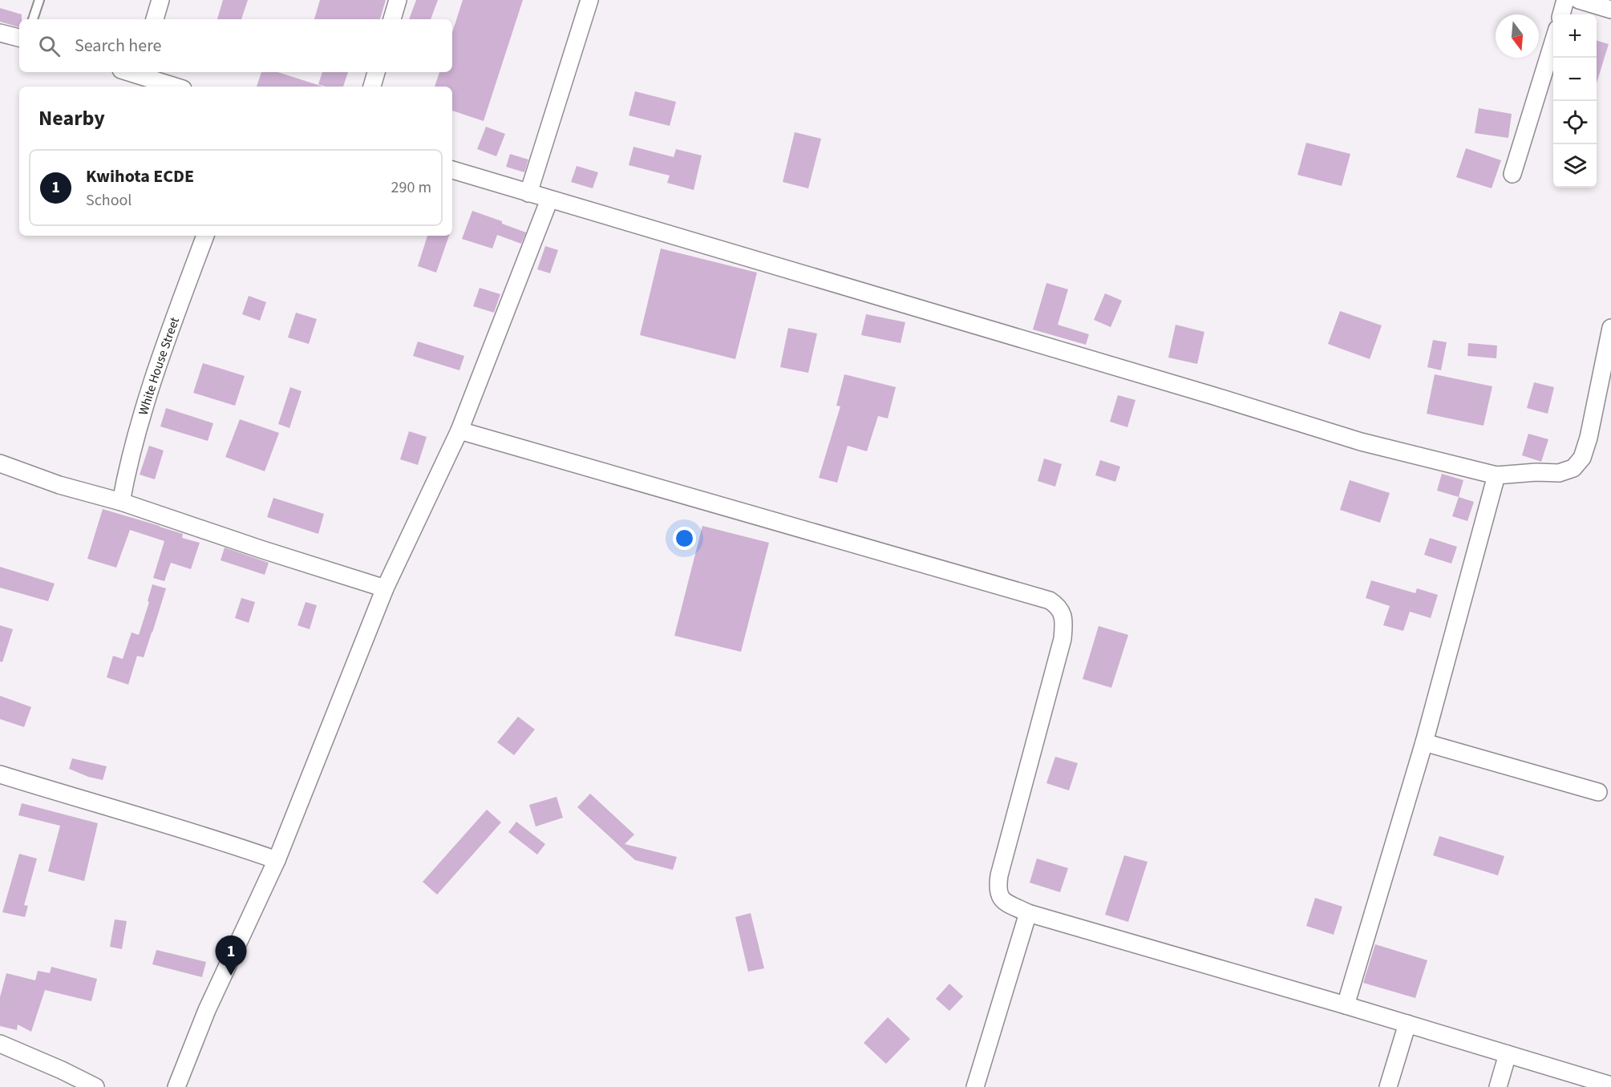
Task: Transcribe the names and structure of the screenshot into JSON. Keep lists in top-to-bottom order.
{
  "streets": {
    "street": ["White House Street"]
  },
  "north": "bottom",
  "page": {
    "map_buttons": ["+", "−"],
    "search": "Search here",
    "heading": "Nearby",
    "list": [
      {
        "mark": "1",
        "name": "Kwihota ECDE",
        "note": "School",
        "value": "290 m"
      }
    ],
    "pins": "1"
  }
}
